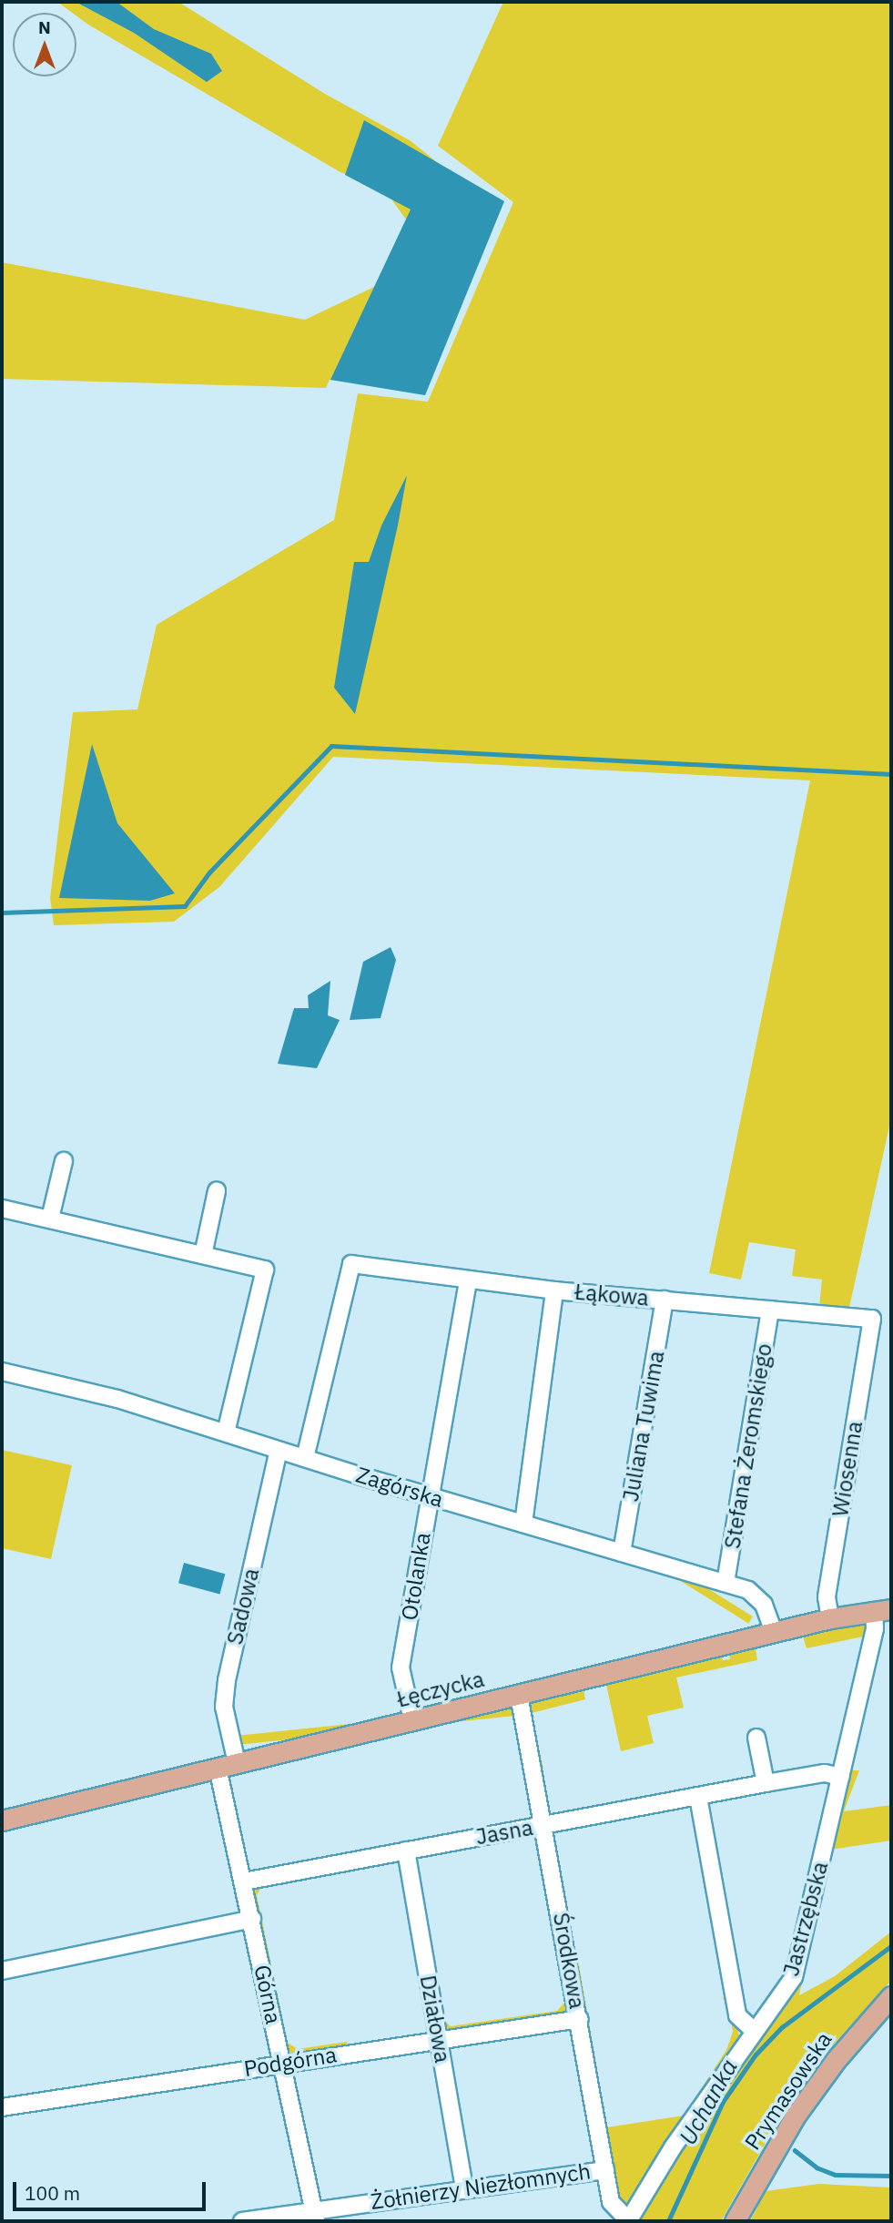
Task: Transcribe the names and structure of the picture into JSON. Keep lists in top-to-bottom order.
{
  "streets": {
    "main road": ["Łęczycka", "Prymasowska"],
    "street": [
      "Łąkowa",
      "Juliana Tuwima",
      "Stefana Żeromskiego",
      "Wiosenna",
      "Zagórska",
      "Otolanka",
      "Sadowa",
      "Jasna",
      "Jastrzębska",
      "Środkowa",
      "Górna",
      "Działowa",
      "Podgórna",
      "Żołnierzy Niezłomnych"
    ]
  },
  "crossings": [
    ["Łąkowa", "Juliana Tuwima"],
    ["Łąkowa", "Stefana Żeromskiego"],
    ["Łąkowa", "Wiosenna"],
    ["Łąkowa", "Zagórska"],
    ["Łąkowa", "Otolanka"],
    ["Juliana Tuwima", "Zagórska"],
    ["Stefana Żeromskiego", "Zagórska"],
    ["Wiosenna", "Łęczycka"],
    ["Zagórska", "Otolanka"],
    ["Zagórska", "Sadowa"],
    ["Zagórska", "Łęczycka"],
    ["Otolanka", "Łęczycka"],
    ["Sadowa", "Łęczycka"],
    ["Sadowa", "Górna"],
    ["Łęczycka", "Jastrzębska"],
    ["Łęczycka", "Środkowa"],
    ["Łęczycka", "Górna"],
    ["Jasna", "Jastrzębska"],
    ["Jasna", "Środkowa"],
    ["Jasna", "Górna"],
    ["Jasna", "Działowa"],
    ["Jastrzębska", "Środkowa"],
    ["Środkowa", "Podgórna"],
    ["Środkowa", "Żołnierzy Niezłomnych"],
    ["Górna", "Podgórna"],
    ["Górna", "Żołnierzy Niezłomnych"],
    ["Działowa", "Podgórna"],
    ["Działowa", "Żołnierzy Niezłomnych"]
  ],
  "water": ["Uchanka"],
  "scale_bar": "100 m",
  "north": "top"
}
